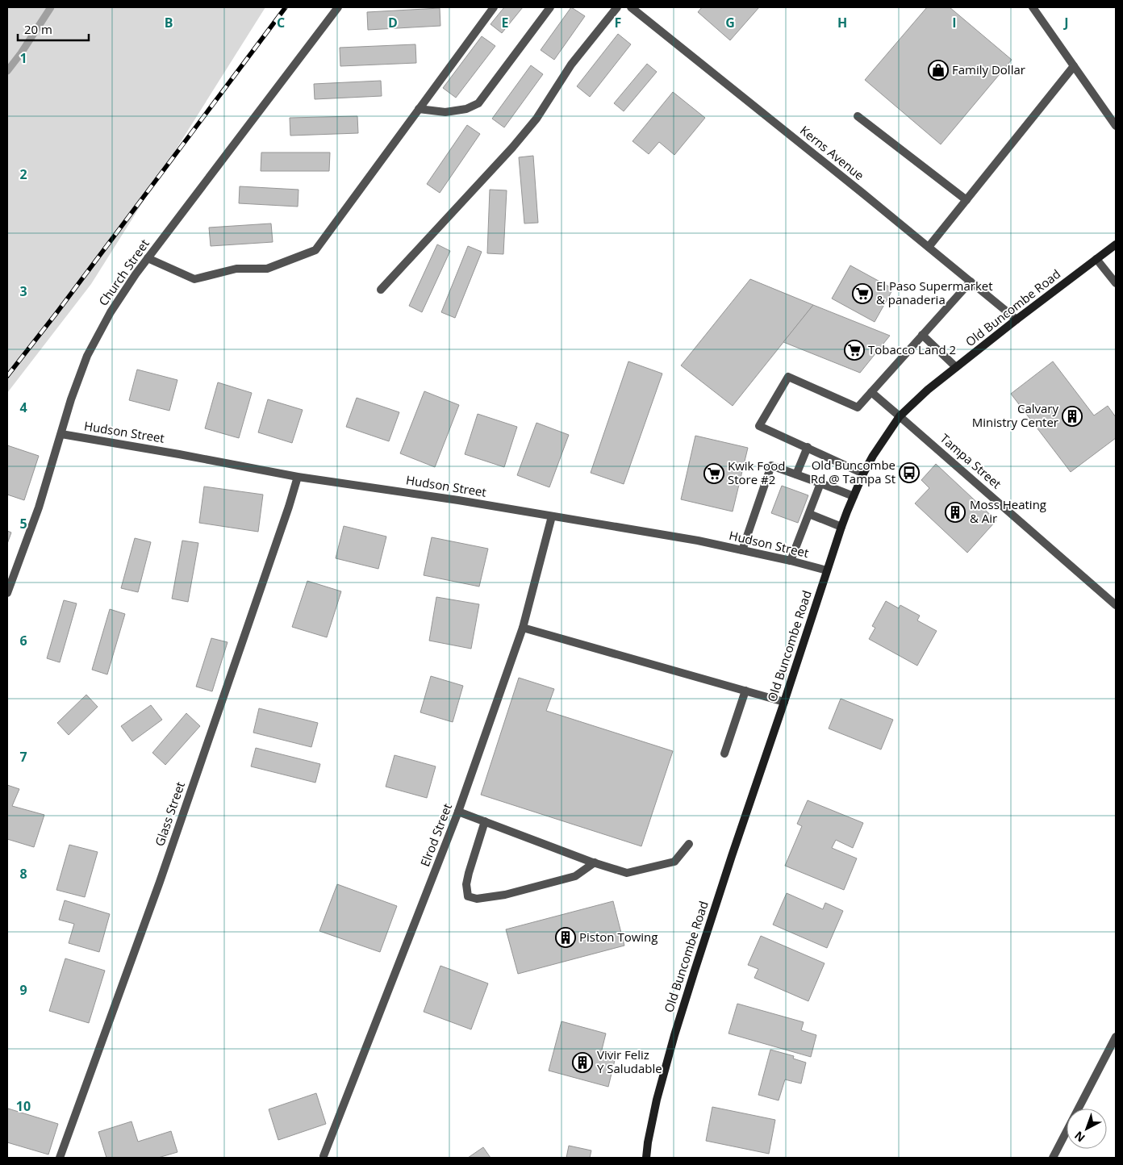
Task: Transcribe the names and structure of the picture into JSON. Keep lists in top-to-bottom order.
{
  "streets": {
    "street": [
      "Kerns Avenue",
      "Church Street",
      "Old Buncombe Road",
      "Hudson Street",
      "Tampa Street",
      "Glass Street",
      "Elrod Street"
    ]
  },
  "crossings": [
    ["Kerns Avenue", "Old Buncombe Road"],
    ["Church Street", "Hudson Street"],
    ["Old Buncombe Road", "Hudson Street"],
    ["Old Buncombe Road", "Tampa Street"],
    ["Hudson Street", "Glass Street"],
    ["Hudson Street", "Elrod Street"]
  ],
  "places": {
    "shop": ["Family Dollar"],
    "supermarket": ["El Paso Supermarket & panaderia", "Tobacco Land 2", "Kwik Food Store #2"],
    "building": [
      "Calvary Ministry Center",
      "Moss Heating & Air",
      "Piston Towing",
      "Vivir Feliz Y Saludable"
    ],
    "bus stop": ["Old Buncombe Rd @ Tampa St"]
  },
  "scale_bar": "20 m",
  "north": "bottom left",
  "grid": {
    "columns": [
      "B",
      "C",
      "D",
      "E",
      "F",
      "G",
      "H",
      "I",
      "J"
    ],
    "rows": [
      "1",
      "2",
      "3",
      "4",
      "5",
      "6",
      "7",
      "8",
      "9",
      "10"
    ]
  }
}
